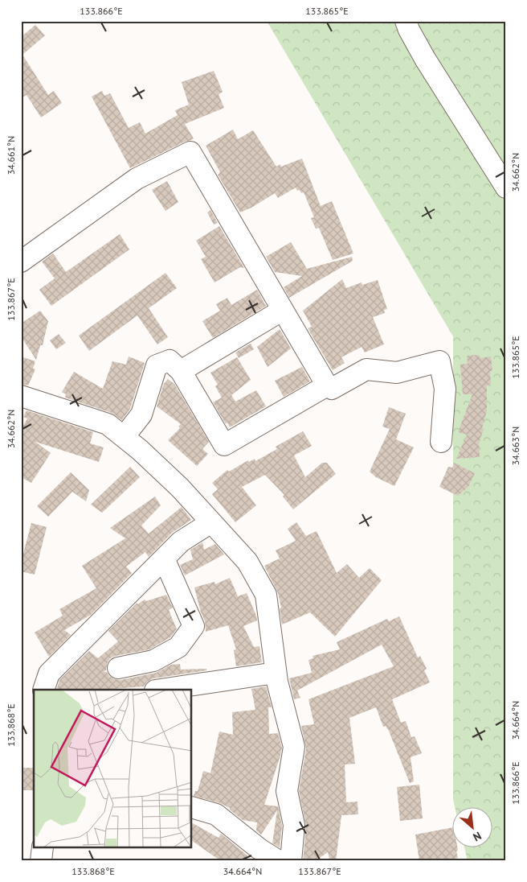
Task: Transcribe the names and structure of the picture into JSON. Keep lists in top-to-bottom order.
{
  "north": "bottom right",
  "coordinates": [
    "133.866°E",
    "133.865°E",
    "34.661°N",
    "34.662°N",
    "133.867°E",
    "34.663°N",
    "34.664°N",
    "133.868°E"
  ]
}
